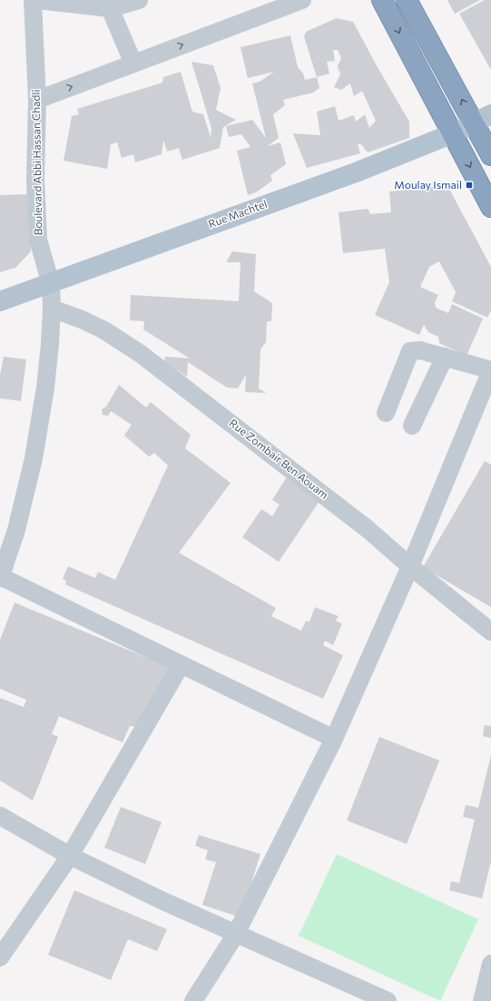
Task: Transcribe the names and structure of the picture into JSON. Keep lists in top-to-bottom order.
{
  "streets": {
    "main road": ["Rue Machtel"],
    "street": ["Boulevard Abbi Hassan Chadli", "Rue Zombair Ben Aouam"]
  },
  "crossings": [
    ["Boulevard Abbi Hassan Chadli", "Rue Machtel"],
    ["Boulevard Abbi Hassan Chadli", "Rue Zombair Ben Aouam"]
  ],
  "places": {
    "transit": ["Moulay Ismail"]
  }
}
